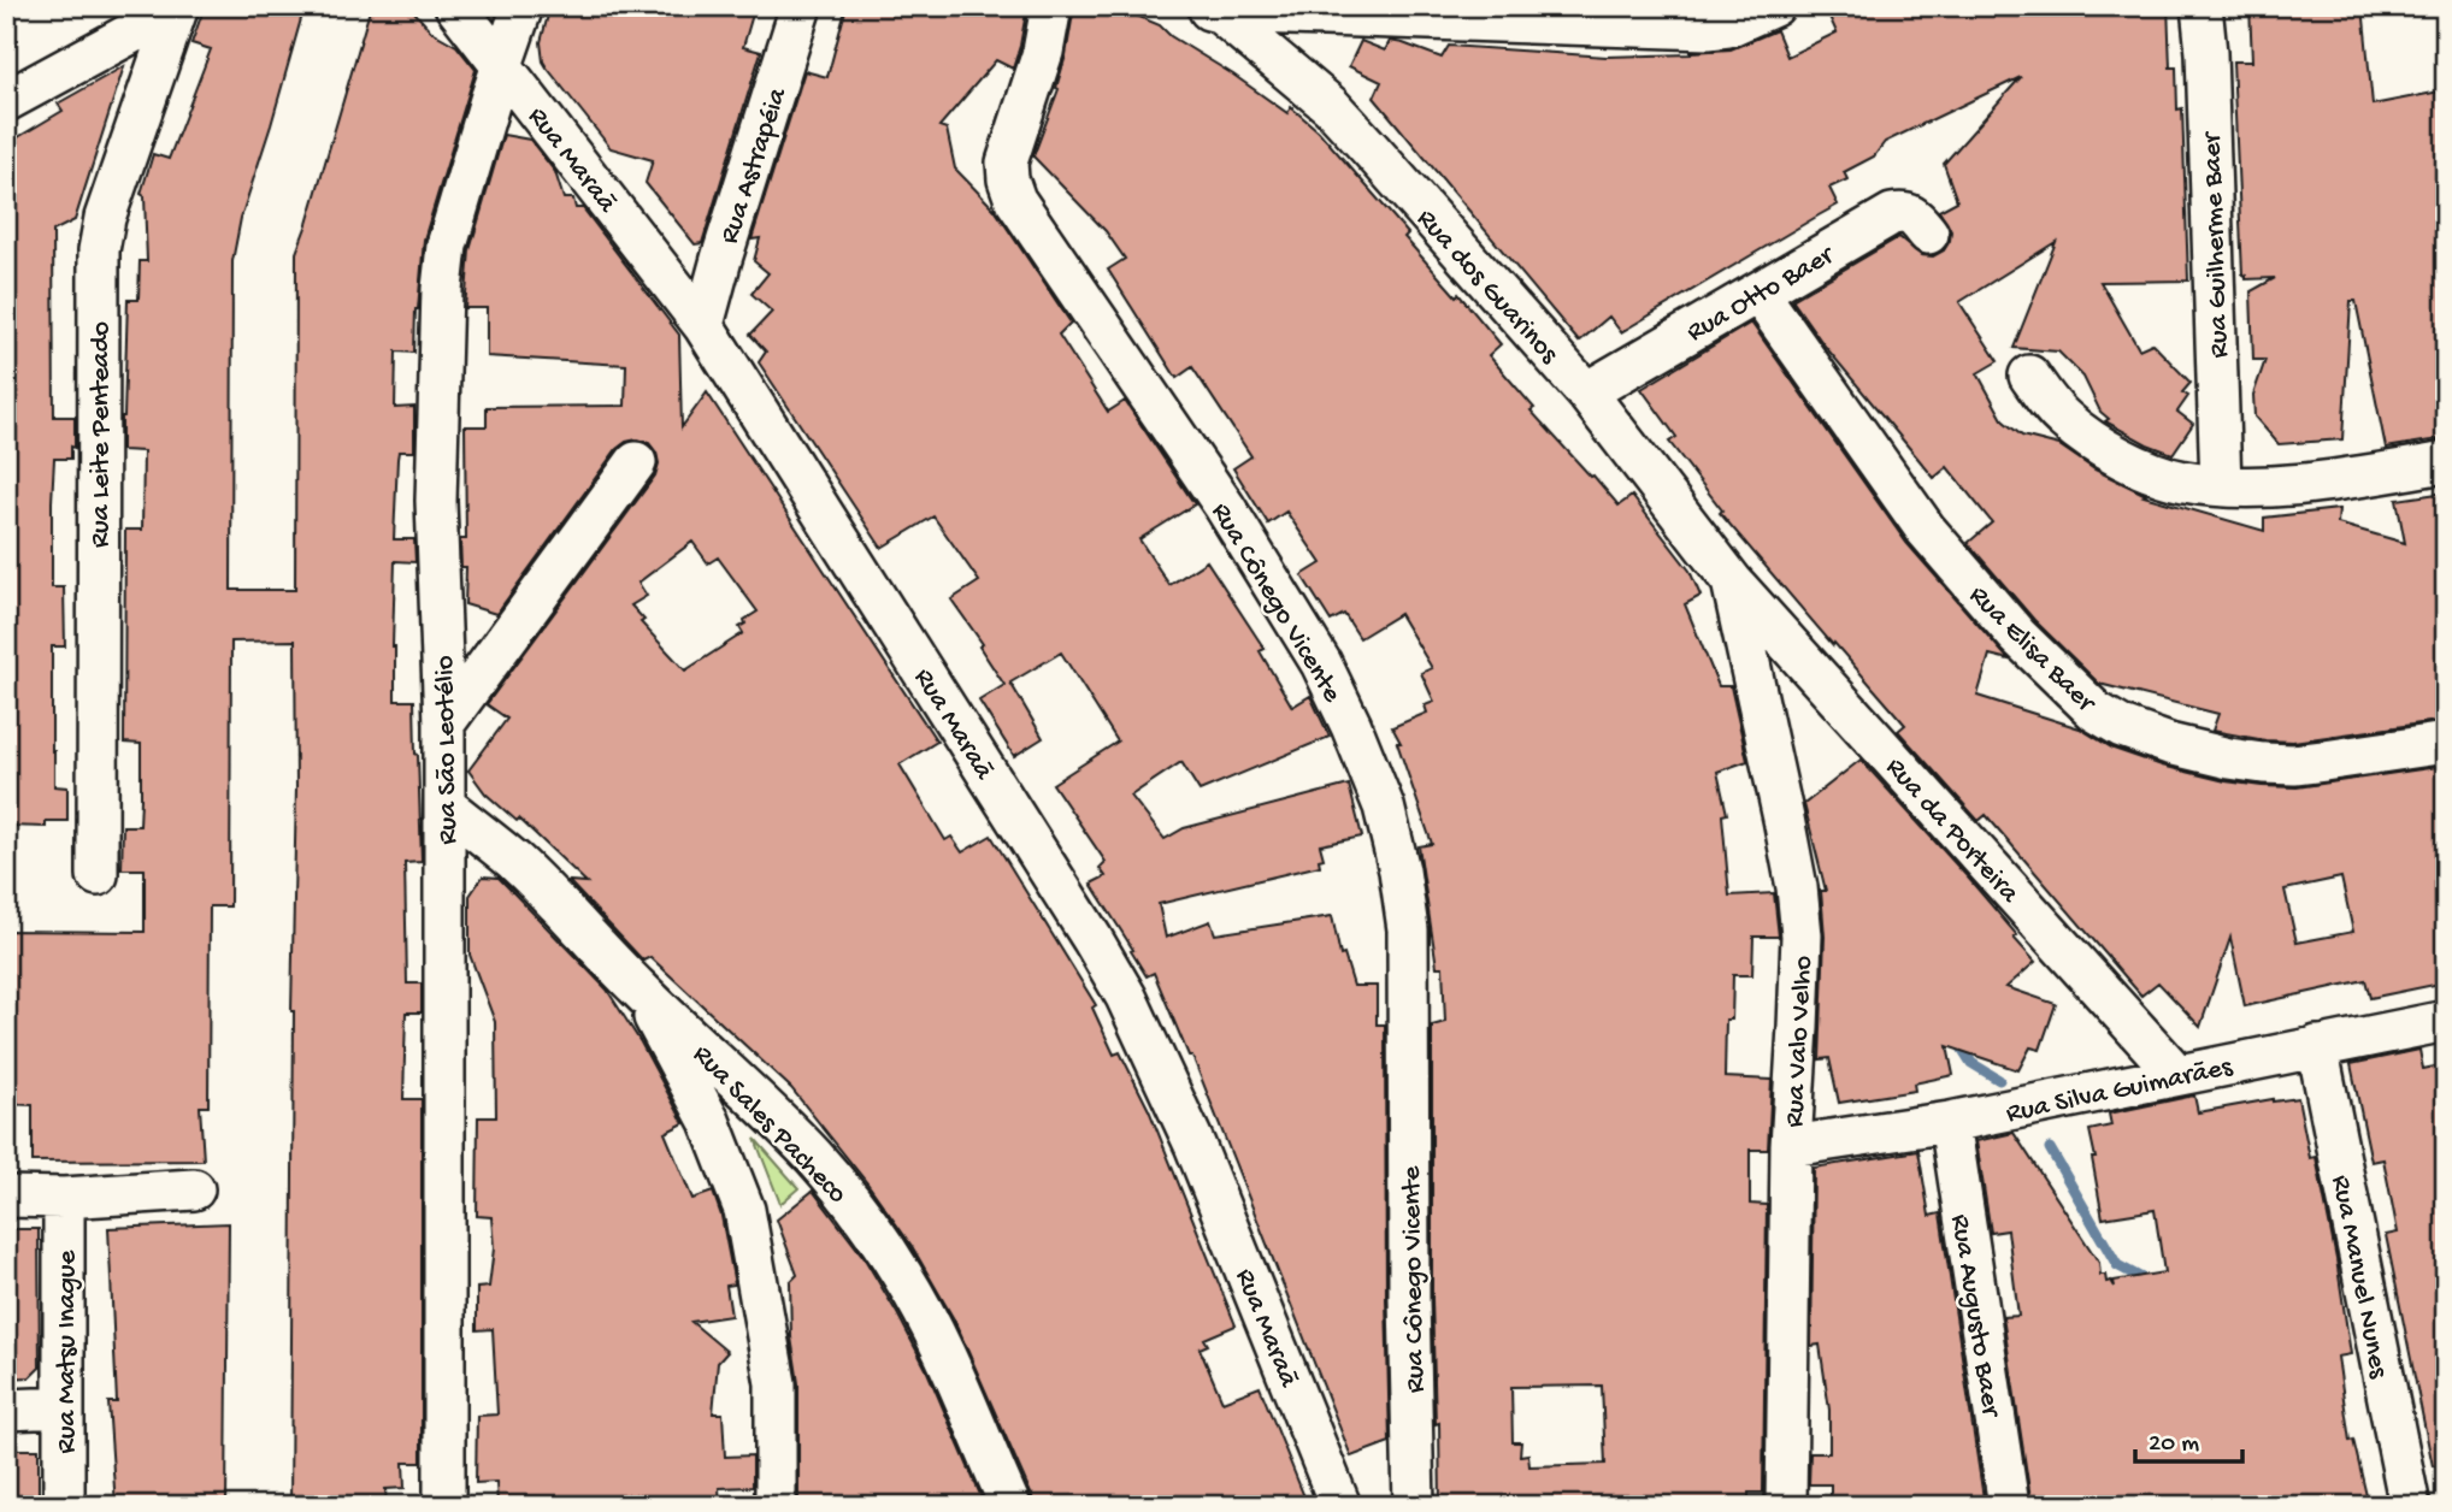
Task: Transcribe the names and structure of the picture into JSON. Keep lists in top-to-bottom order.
{
  "streets": {
    "street": [
      "Rua Maraã",
      "Rua Astrapéia",
      "Rua Guilherme Baer",
      "Rua dos Guarinos",
      "Rua Otto Baer",
      "Rua Leite Penteado",
      "Rua Cônego Vicente",
      "Rua Elisa Baer",
      "Rua São Leotélio",
      "Rua da Porteira",
      "Rua Valo Velho",
      "Rua Silva Guimarães",
      "Rua Sales Pacheco",
      "Rua Manuel Nunes",
      "Rua Augusto Baer",
      "Rua Matsu Inague"
    ]
  },
  "crossings": [
    ["Rua Maraã", "Rua Astrapéia"],
    ["Rua Maraã", "Rua São Leotélio"],
    ["Rua dos Guarinos", "Rua Otto Baer"],
    ["Rua dos Guarinos", "Rua da Porteira"],
    ["Rua dos Guarinos", "Rua Valo Velho"],
    ["Rua Otto Baer", "Rua Elisa Baer"],
    ["Rua São Leotélio", "Rua Sales Pacheco"],
    ["Rua da Porteira", "Rua Valo Velho"],
    ["Rua da Porteira", "Rua Silva Guimarães"],
    ["Rua Valo Velho", "Rua Silva Guimarães"],
    ["Rua Silva Guimarães", "Rua Manuel Nunes"],
    ["Rua Silva Guimarães", "Rua Augusto Baer"]
  ],
  "scale_bar": "20 m"
}
